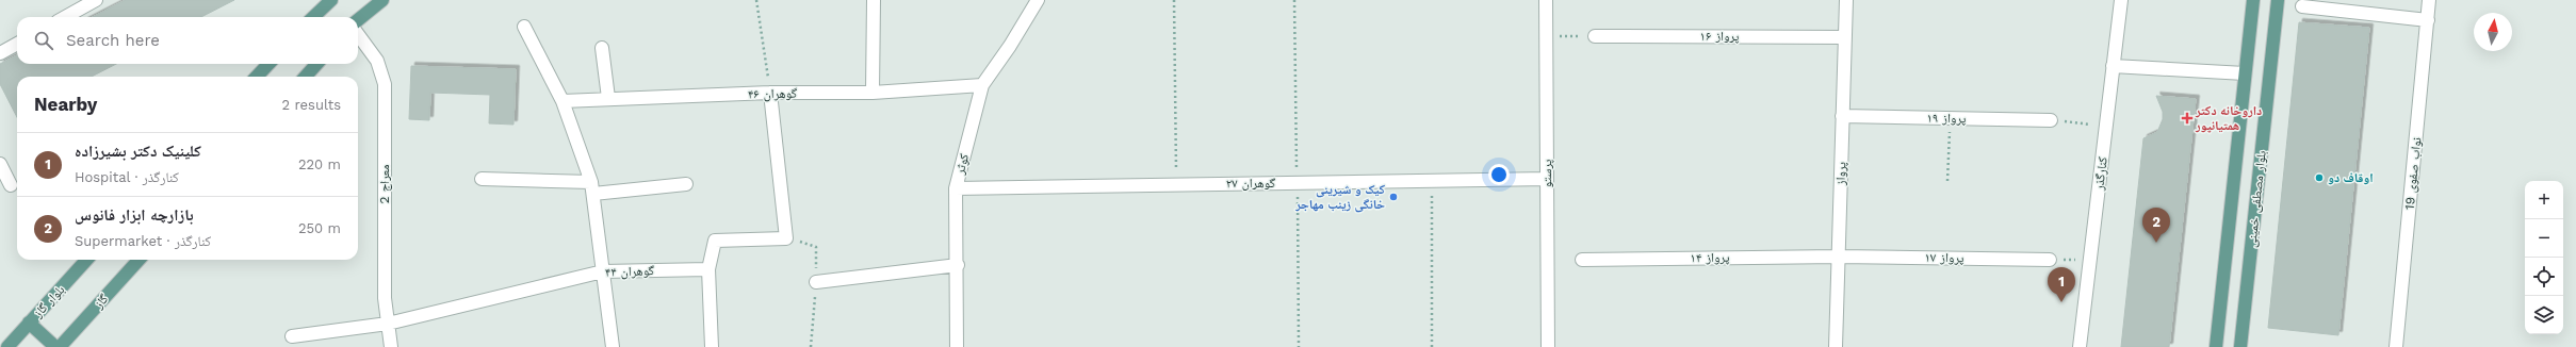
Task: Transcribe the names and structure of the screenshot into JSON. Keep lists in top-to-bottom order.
{
  "streets": {
    "main road": ["بلوار مصطفی خمینی", "بلوار گاز", "گاز"],
    "street": [
      "پرواز ۱۶",
      "گوهران ۴۶",
      "پرواز ۱۹",
      "کوثر",
      "پرستو",
      "پرواز",
      "کنارگذر",
      "نواب صفوی 19",
      "گوهران ۲۷",
      "معراج 2",
      "پرواز ۱۴",
      "پرواز ۱۷",
      "گوهران ۴۴"
    ]
  },
  "crossings": [
    ["پرواز ۱۶", "پرواز"],
    ["گوهران ۴۶", "کوثر"],
    ["پرواز ۱۹", "پرواز"],
    ["کوثر", "گوهران ۲۷"],
    ["پرستو", "گوهران ۲۷"],
    ["پرواز", "پرواز ۱۴"],
    ["پرواز", "پرواز ۱۷"],
    ["معراج 2", "گوهران ۴۴"],
    ["پرواز ۱۴", "پرواز ۱۷"]
  ],
  "places": {
    "health": ["داروخانه دکتر همتیانپور"],
    "other": ["اوقاف دو", "کیک و شیرینی خانگی زینب مهاجر"]
  },
  "north": "top",
  "page": {
    "search": "Search here",
    "heading": ["Nearby", "2 results"],
    "list": [
      {
        "mark": "1",
        "name": "کلینیک دکتر بشیرزاده",
        "note": "Hospital · کنارگذر",
        "value": "220 m"
      },
      {
        "mark": "2",
        "name": "بازارچه ابزار فانوس",
        "note": "Supermarket · کنارگذر",
        "value": "250 m"
      }
    ],
    "map_buttons": ["+", "−"],
    "pins": ["2", "1"]
  }
}
